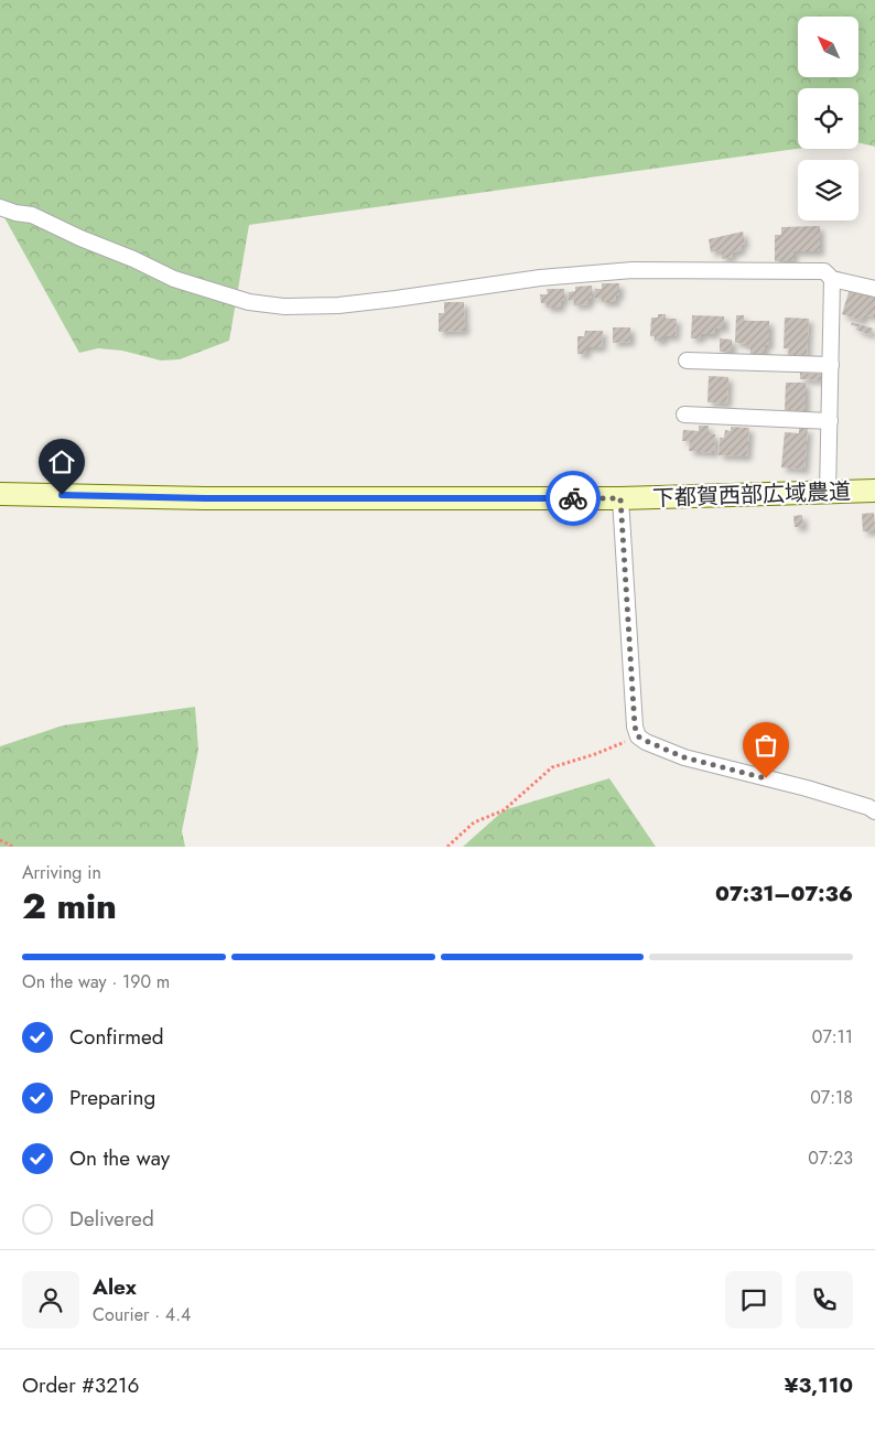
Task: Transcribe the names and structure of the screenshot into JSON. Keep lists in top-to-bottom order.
{
  "streets": {
    "street": ["下都賀西部広域農道"]
  },
  "north": "top left",
  "page": {
    "heading": ["2 min", "Arriving in", "07:31–07:36"],
    "panel": [
      "Alex",
      "Courier · 4.4",
      "Order #3216",
      "¥3,110"
    ],
    "bar": "On the way · 190 m",
    "list": [
      ["Confirmed", "07:11"],
      ["Preparing", "07:18"],
      ["On the way", "07:23"],
      "Delivered"
    ]
  }
}
